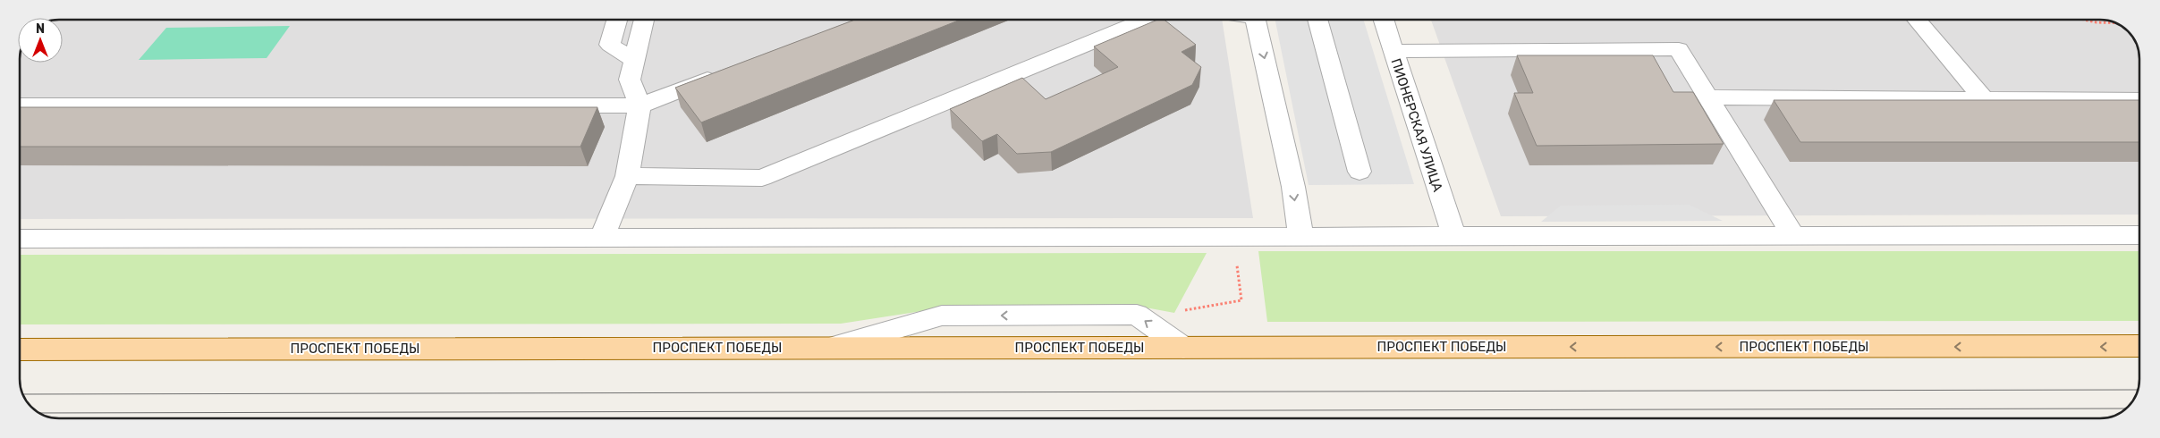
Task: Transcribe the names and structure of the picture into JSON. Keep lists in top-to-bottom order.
{
  "streets": {
    "main road": ["ПРОСПЕКТ ПОБЕДЫ"],
    "street": ["ПИОНЕРСКАЯ УЛИЦА"]
  },
  "one_way": ["ПРОСПЕКТ ПОБЕДЫ"],
  "north": "top"
}
